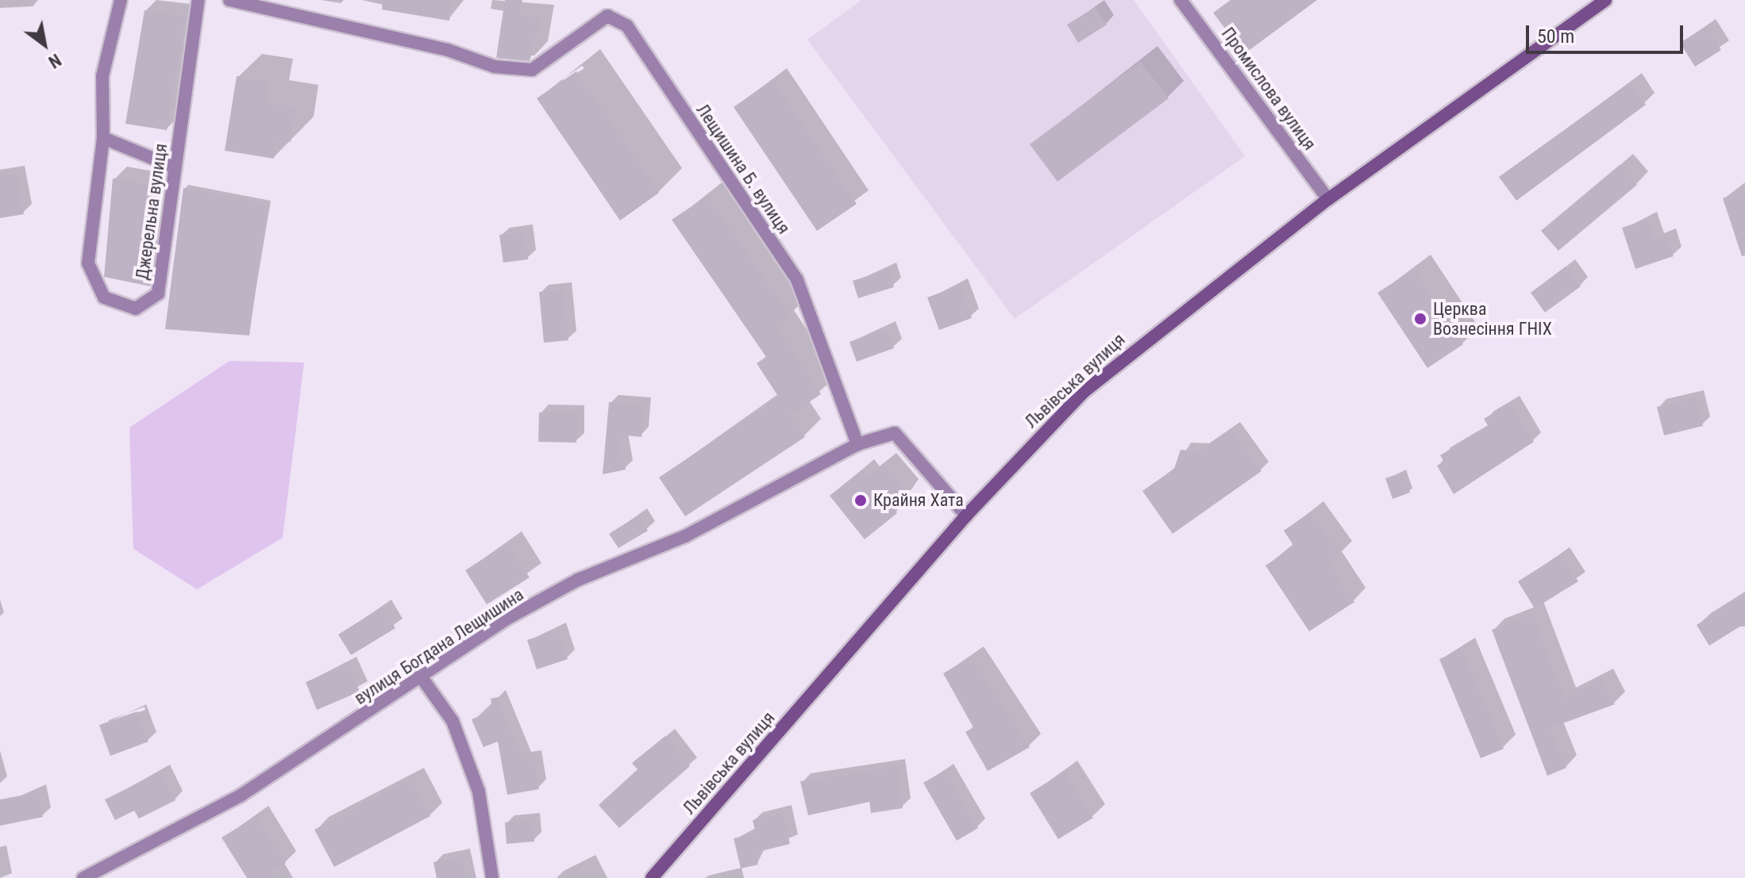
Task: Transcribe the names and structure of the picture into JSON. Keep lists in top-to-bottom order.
{
  "streets": {
    "main road": ["Львівська вулиця"],
    "street": [
      "Промислова вулиця",
      "Лещишина Б. вулиця",
      "Джерельна вулиця",
      "вулиця Богдана Лещишина"
    ]
  },
  "crossings": [
    ["Промислова вулиця", "Львівська вулиця"],
    ["Лещишина Б. вулиця", "вулиця Богдана Лещишина"]
  ],
  "places": ["Церква Вознесіння ГНІХ", "Крайня Хата"],
  "scale_bar": "50 m",
  "north": "bottom right"
}
